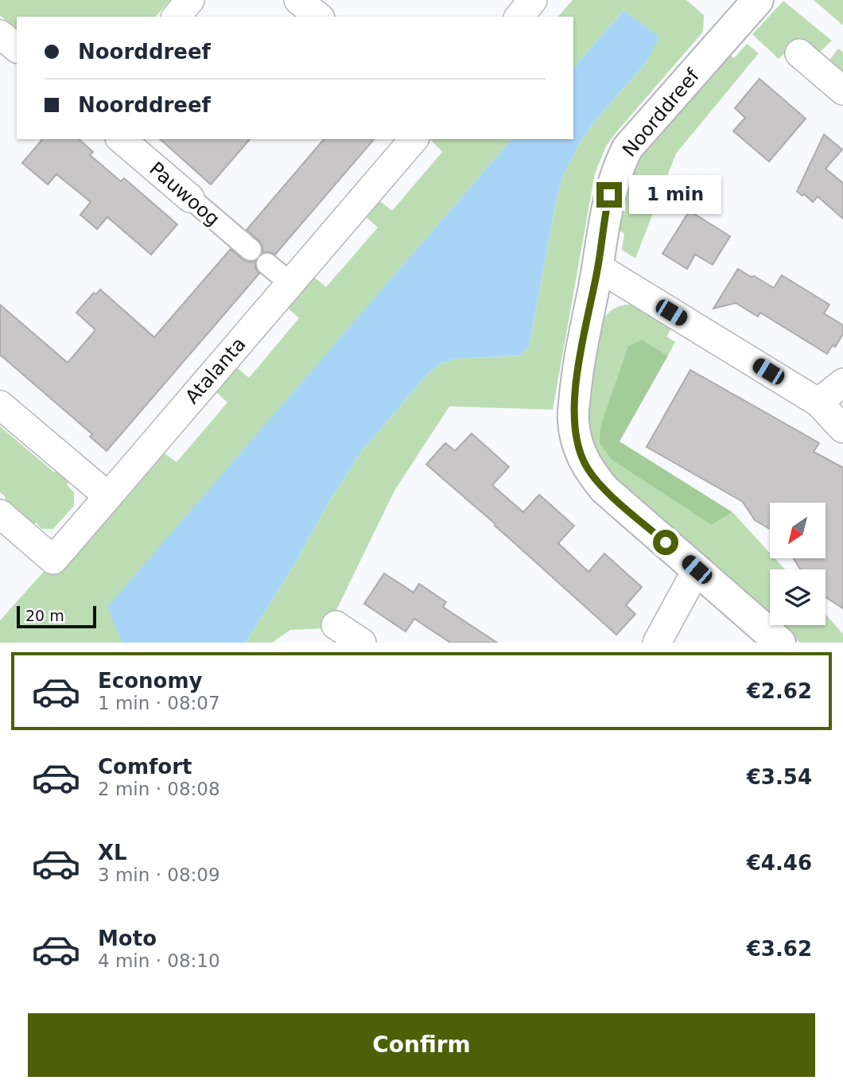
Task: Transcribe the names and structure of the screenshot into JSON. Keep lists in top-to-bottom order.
{
  "streets": {
    "street": ["Noorddreef", "Pauwoog", "Atalanta"]
  },
  "scale_bar": "20 m",
  "north": "bottom left",
  "page": {
    "banner": ["Noorddreef", "Noorddreef"],
    "bubble": "1 min",
    "scale": "20 m",
    "list": [
      {
        "name": "Economy",
        "note": "1 min · 08:07",
        "value": "€2.62"
      },
      {
        "name": "Comfort",
        "note": "2 min · 08:08",
        "value": "€3.54"
      },
      {
        "name": "XL",
        "note": "3 min · 08:09",
        "value": "€4.46"
      },
      {
        "name": "Moto",
        "note": "4 min · 08:10",
        "value": "€3.62"
      }
    ],
    "buttons": "Confirm"
  }
}
